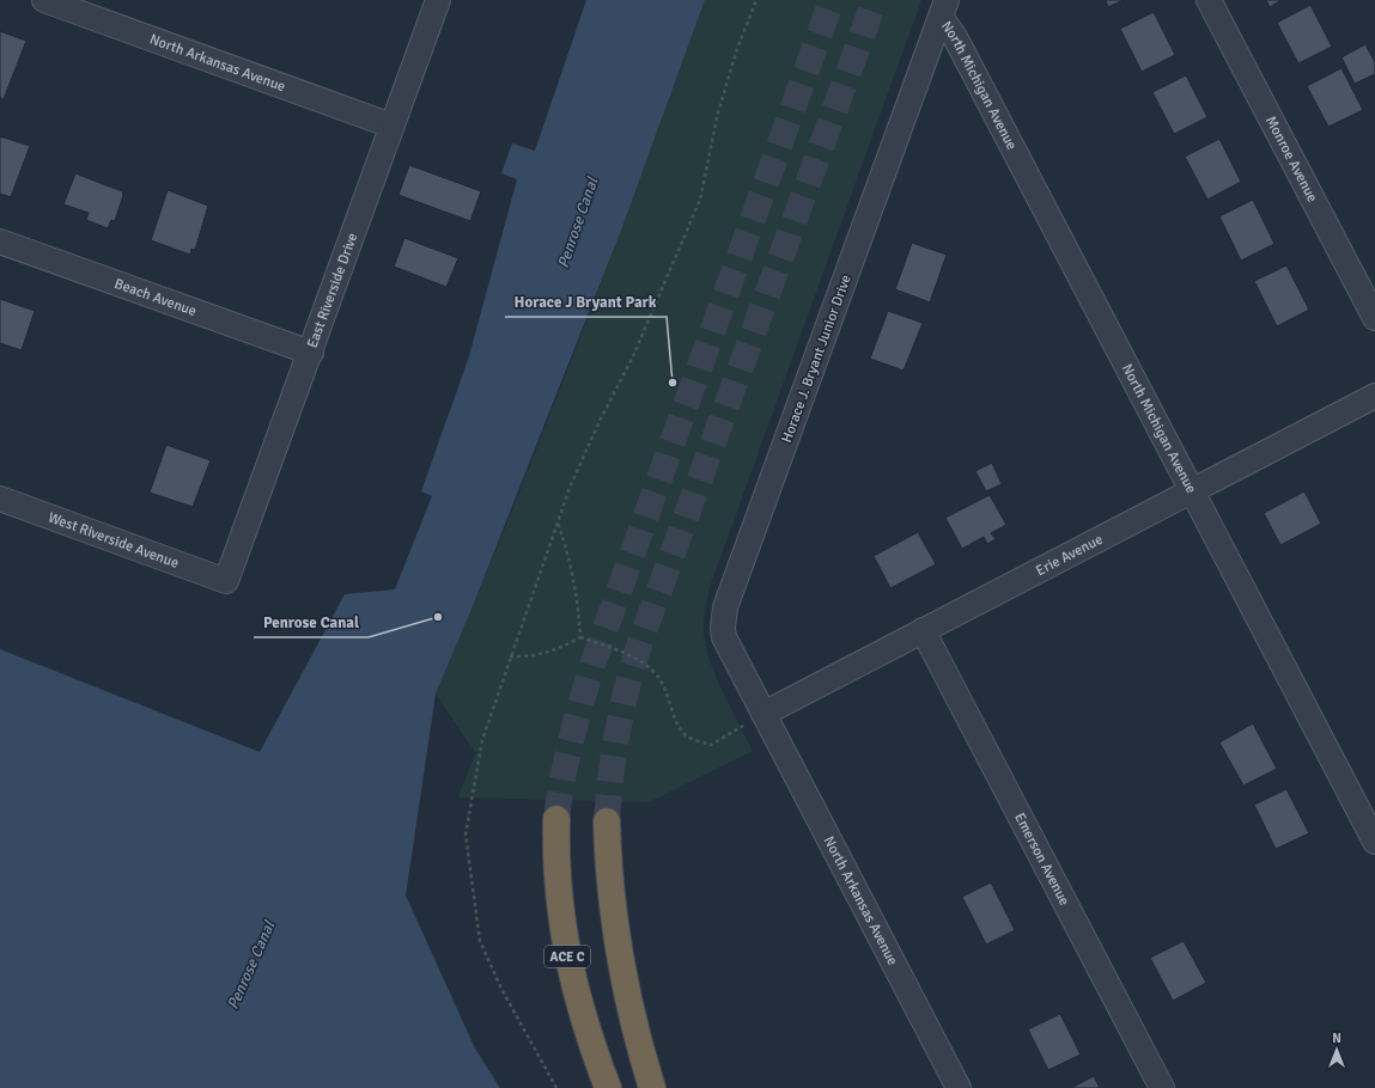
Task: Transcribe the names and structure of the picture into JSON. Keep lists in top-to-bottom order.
{
  "streets": {
    "highway": ["ACE C"],
    "street": [
      "North Arkansas Avenue",
      "North Michigan Avenue",
      "Monroe Avenue",
      "East Riverside Drive",
      "Beach Avenue",
      "Horace J. Bryant Junior Drive",
      "West Riverside Avenue",
      "Erie Avenue",
      "Emerson Avenue"
    ]
  },
  "crossings": [
    ["North Arkansas Avenue", "East Riverside Drive"],
    ["North Arkansas Avenue", "Horace J. Bryant Junior Drive"],
    ["North Arkansas Avenue", "Erie Avenue"],
    ["North Michigan Avenue", "Horace J. Bryant Junior Drive"],
    ["North Michigan Avenue", "Erie Avenue"],
    ["East Riverside Drive", "Beach Avenue"],
    ["East Riverside Drive", "West Riverside Avenue"],
    ["Horace J. Bryant Junior Drive", "Erie Avenue"],
    ["Erie Avenue", "Emerson Avenue"]
  ],
  "water": ["Penrose Canal"],
  "places": ["Horace J Bryant Park", "Penrose Canal"],
  "north": "top"
}
